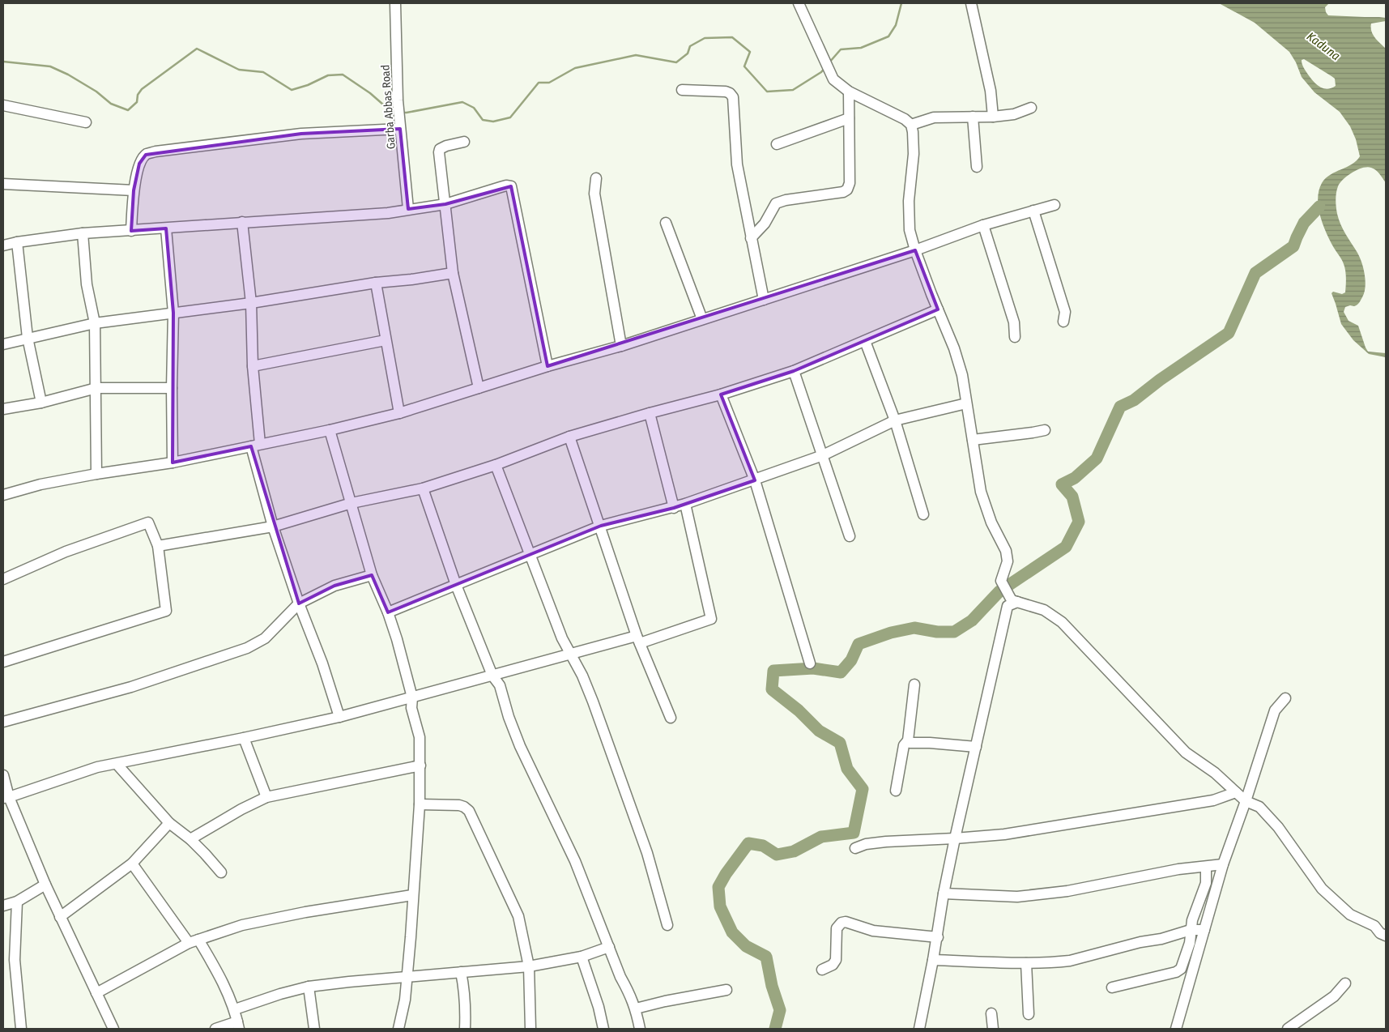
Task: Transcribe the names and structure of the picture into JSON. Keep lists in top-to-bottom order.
{
  "streets": {
    "street": ["Garba Abbas Road"]
  },
  "water": ["Kaduna"]
}
